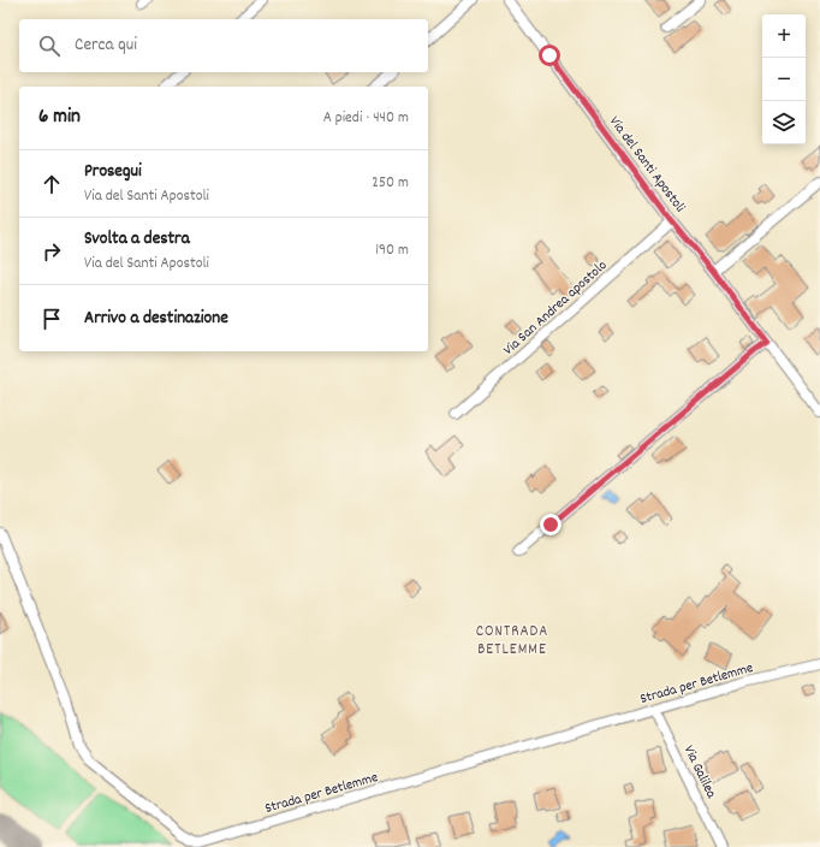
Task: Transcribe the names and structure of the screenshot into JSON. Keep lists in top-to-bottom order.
{
  "streets": {
    "street": [
      "Via del Santi Apostoli",
      "Via San Andrea apostolo",
      "Strada per Betlemme",
      "Via Galilea"
    ]
  },
  "crossings": [
    ["Via del Santi Apostoli", "Via San Andrea apostolo"],
    ["Strada per Betlemme", "Via Galilea"]
  ],
  "districts": ["CONTRADA BETLEMME"],
  "page": {
    "map_buttons": ["+", "−"],
    "search": "Cerca qui",
    "heading": ["6 min", "A piedi · 440 m"],
    "list": [
      ["Prosegui", "Via del Santi Apostoli", "250 m"],
      ["Svolta a destra", "Via del Santi Apostoli", "190 m"],
      "Arrivo a destinazione"
    ]
  }
}
